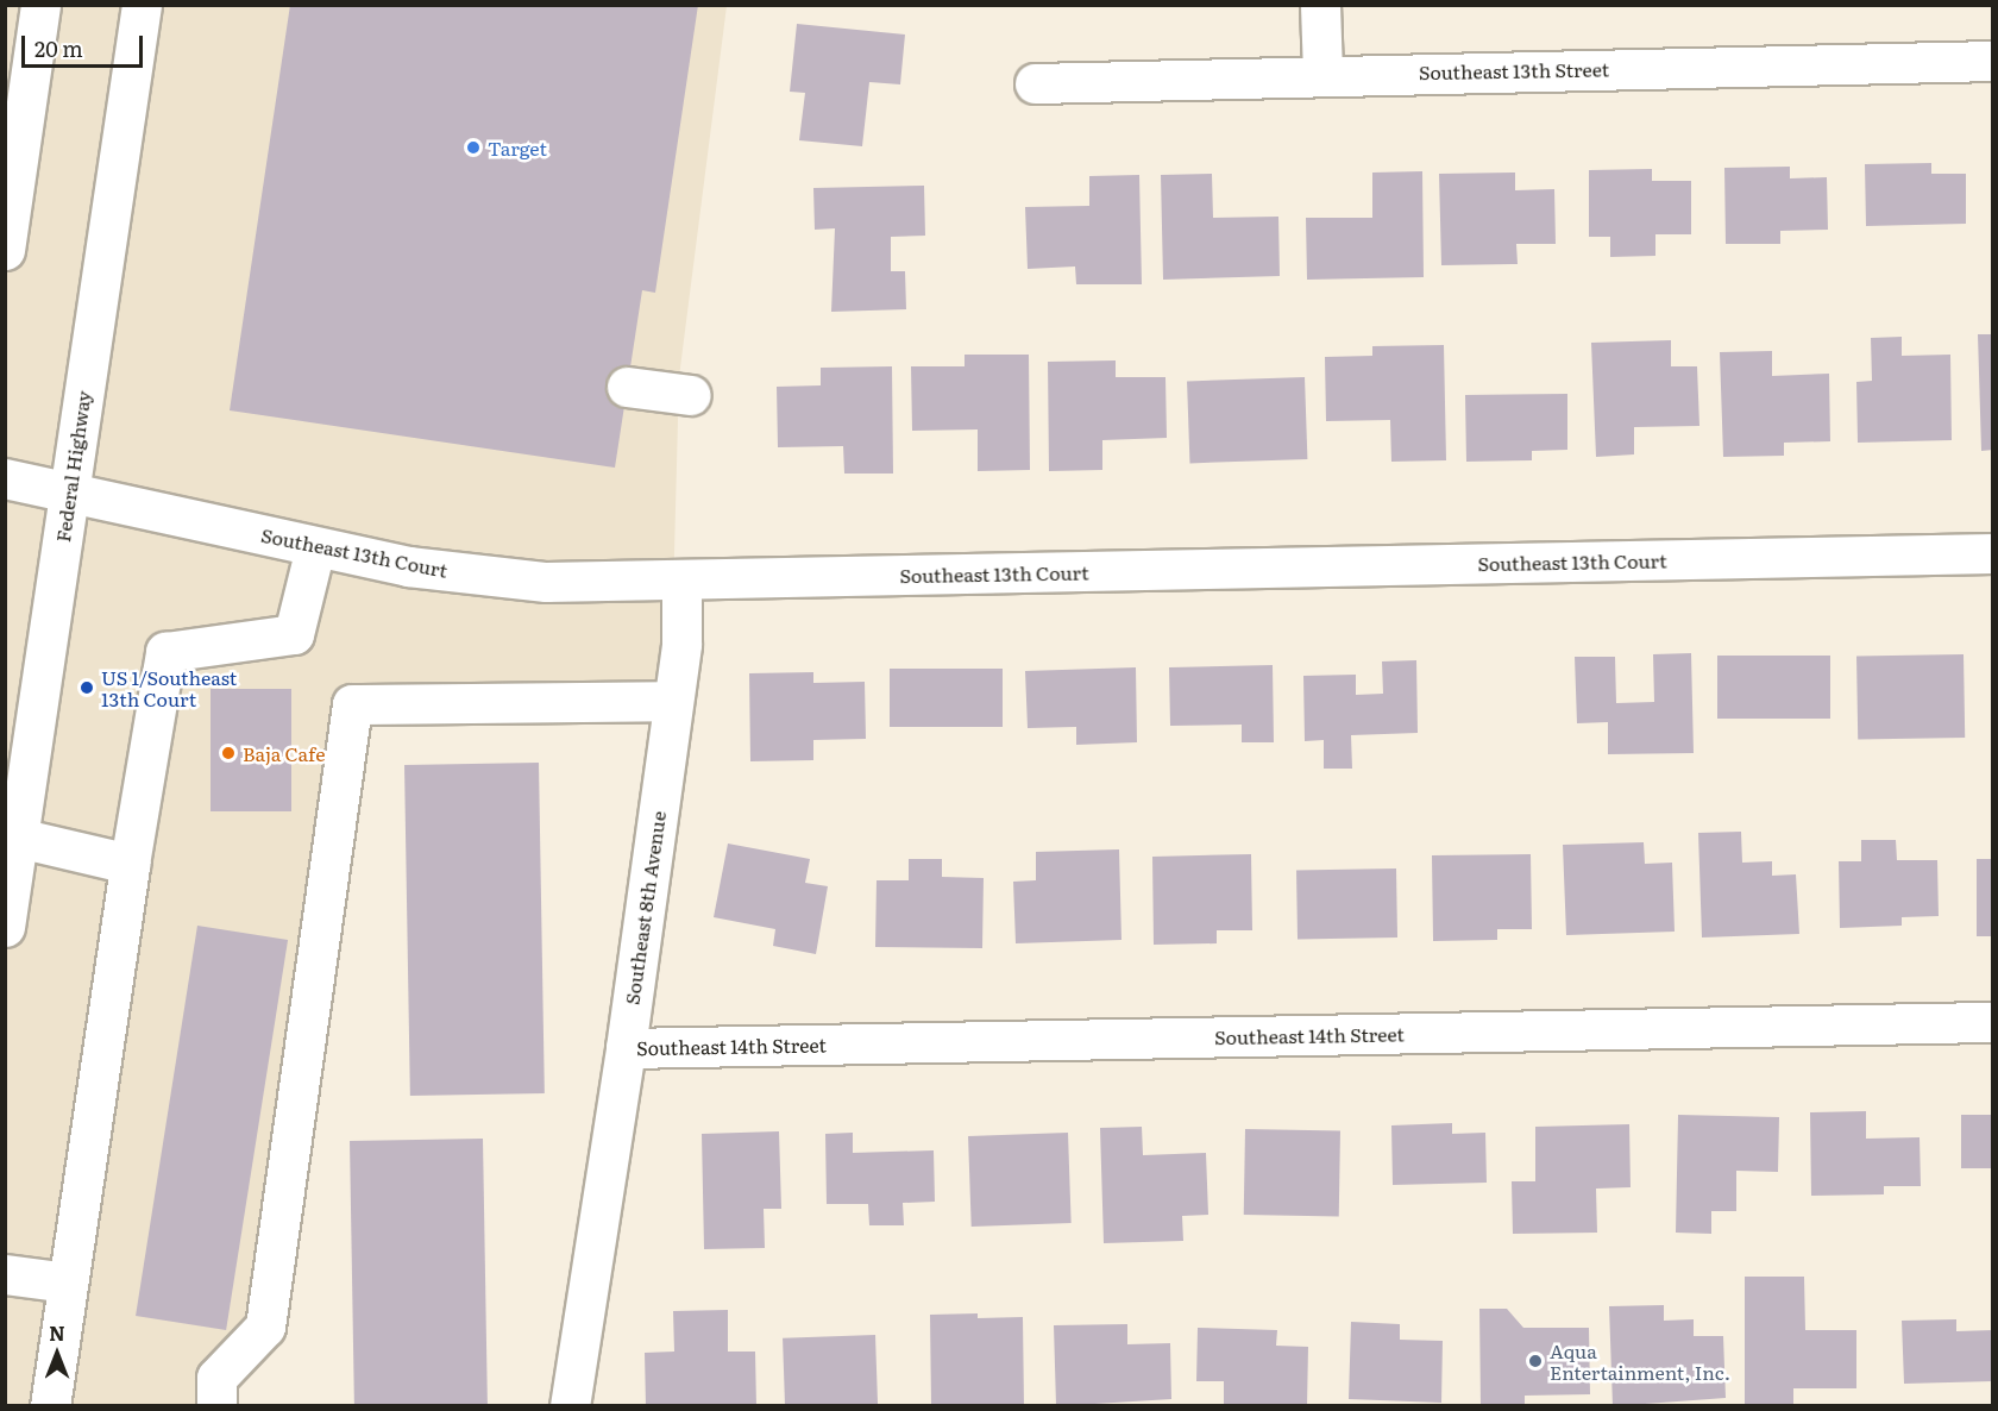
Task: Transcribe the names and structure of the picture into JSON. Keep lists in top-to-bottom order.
{
  "streets": {
    "street": [
      "Southeast 13th Street",
      "Federal Highway",
      "Southeast 13th Court",
      "Southeast 8th Avenue",
      "Southeast 14th Street"
    ]
  },
  "crossings": [
    ["Federal Highway", "Southeast 13th Court"],
    ["Southeast 13th Court", "Southeast 8th Avenue"],
    ["Southeast 8th Avenue", "Southeast 14th Street"]
  ],
  "places": [
    "Target",
    "US 1/Southeast 13th Court",
    "Baja Cafe",
    "Aqua Entertainment, Inc."
  ],
  "scale_bar": "20 m",
  "north": "top"
}
